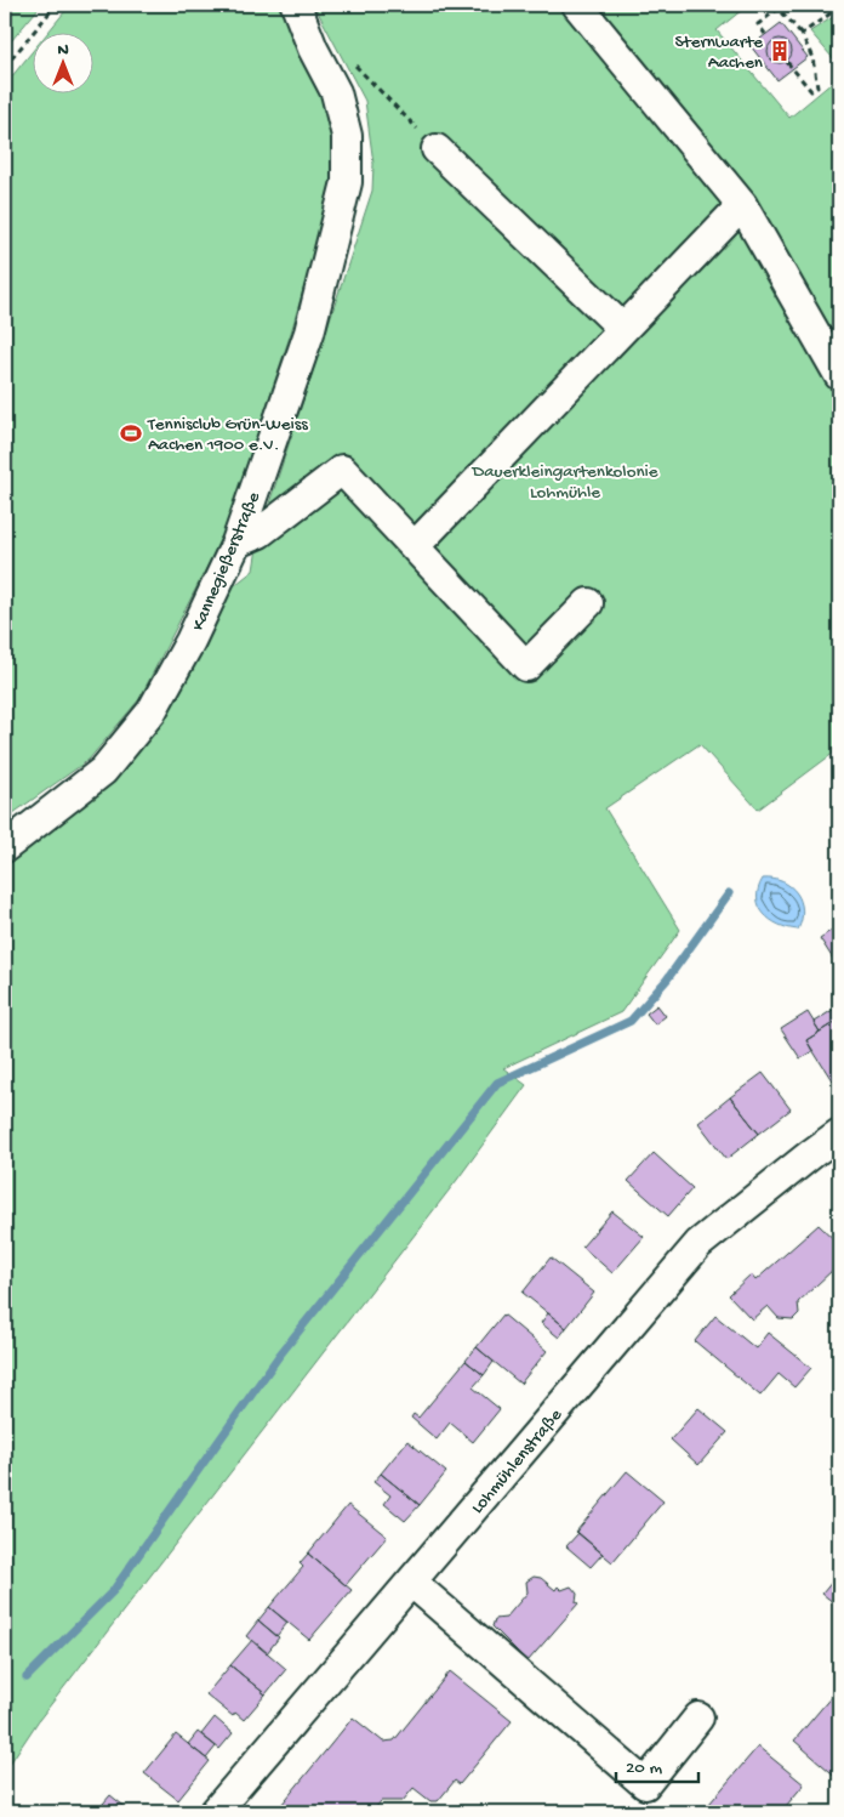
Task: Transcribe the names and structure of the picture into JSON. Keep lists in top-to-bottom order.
{
  "streets": {
    "street": ["Kannegießerstraße", "Lohmühlenstraße"]
  },
  "parks": ["Dauerkleingartenkolonie Lohmühle"],
  "places": {
    "building": ["Sternwarte Aachen"],
    "sports": ["Tennisclub Grün-Weiss Aachen 1900 e.V."]
  },
  "scale_bar": "20 m",
  "north": "top"
}
